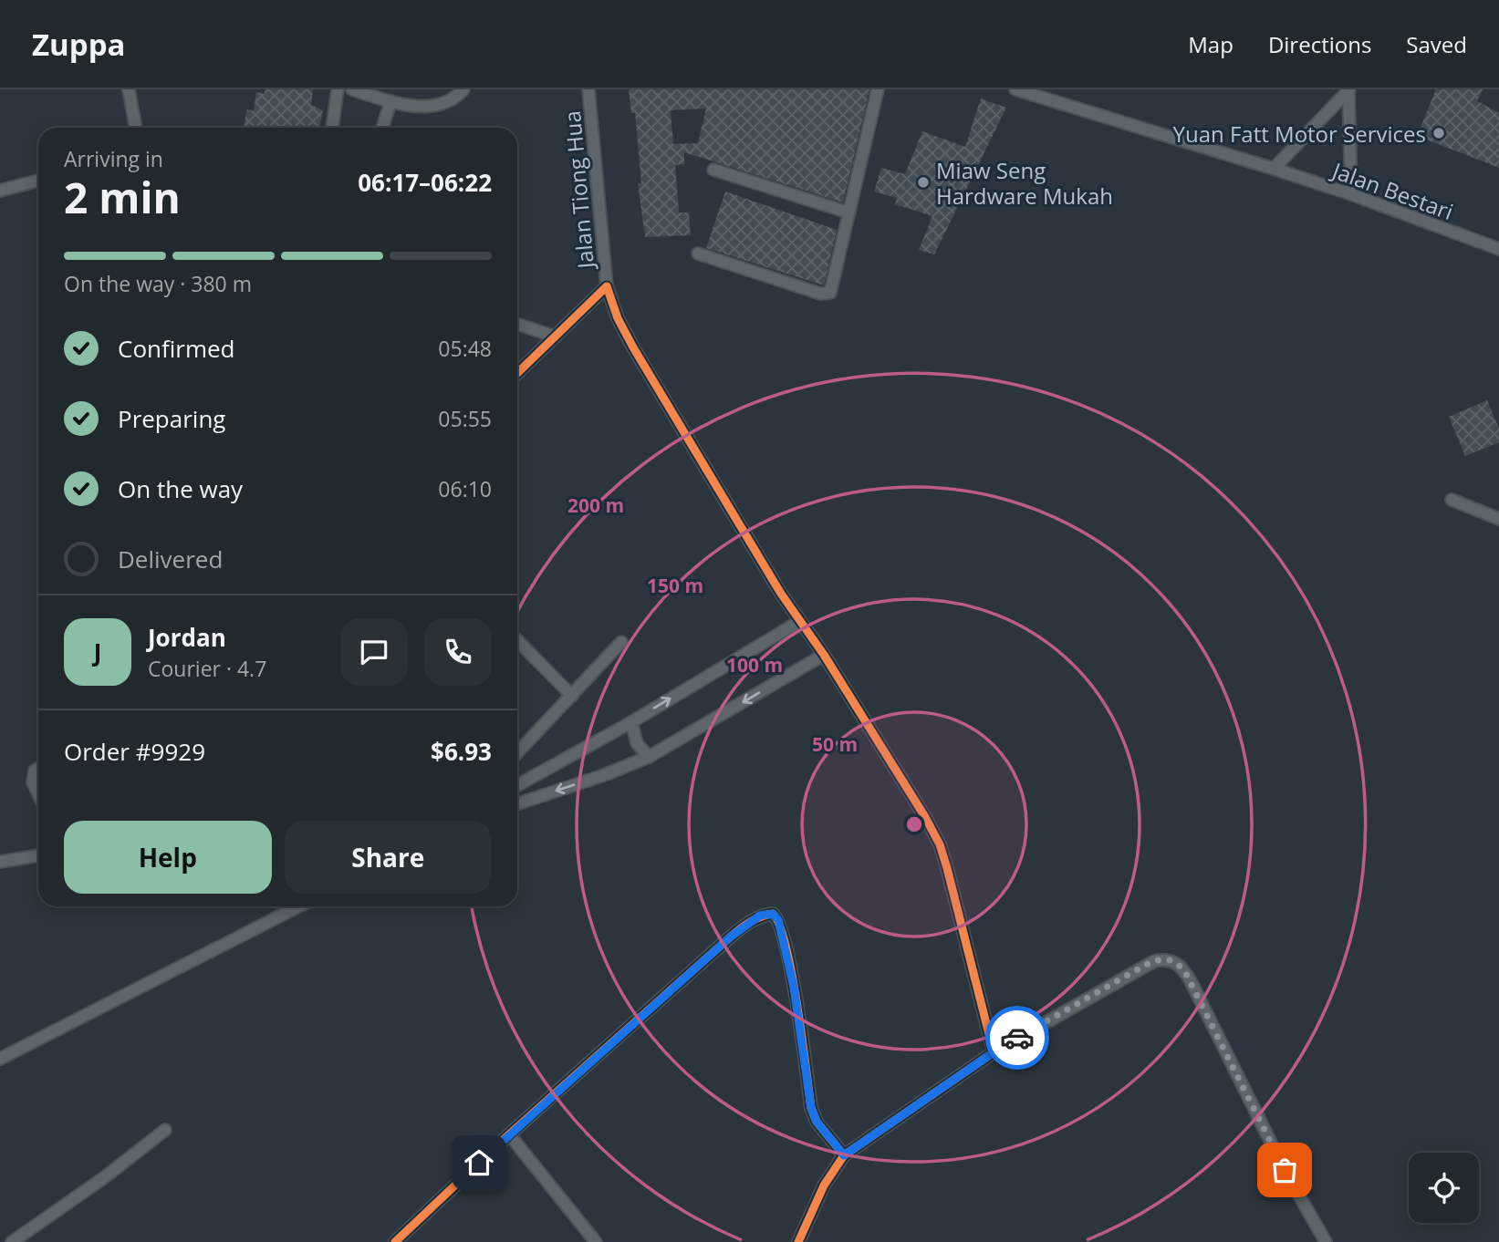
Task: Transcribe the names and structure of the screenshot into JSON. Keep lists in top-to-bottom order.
{
  "streets": {
    "street": ["Jalan Tiong Hua", "Jalan Bestari"]
  },
  "places": ["Yuan Fatt Motor Services", "Miaw Seng Hardware Mukah"],
  "page": {
    "header": "Zuppa",
    "nav": ["Map", "Directions", "Saved"],
    "heading": ["2 min", "Arriving in", "06:17–06:22"],
    "panel": [
      "Jordan",
      "Courier · 4.7",
      "Order #9929",
      "$6.93"
    ],
    "bar": "On the way · 380 m",
    "list": [
      ["Confirmed", "05:48"],
      ["Preparing", "05:55"],
      ["On the way", "06:10"],
      "Delivered"
    ],
    "round": "J",
    "buttons": ["Help", "Share"]
  },
  "rings": [
    "200 m",
    "150 m",
    "100 m",
    "50 m"
  ]
}
